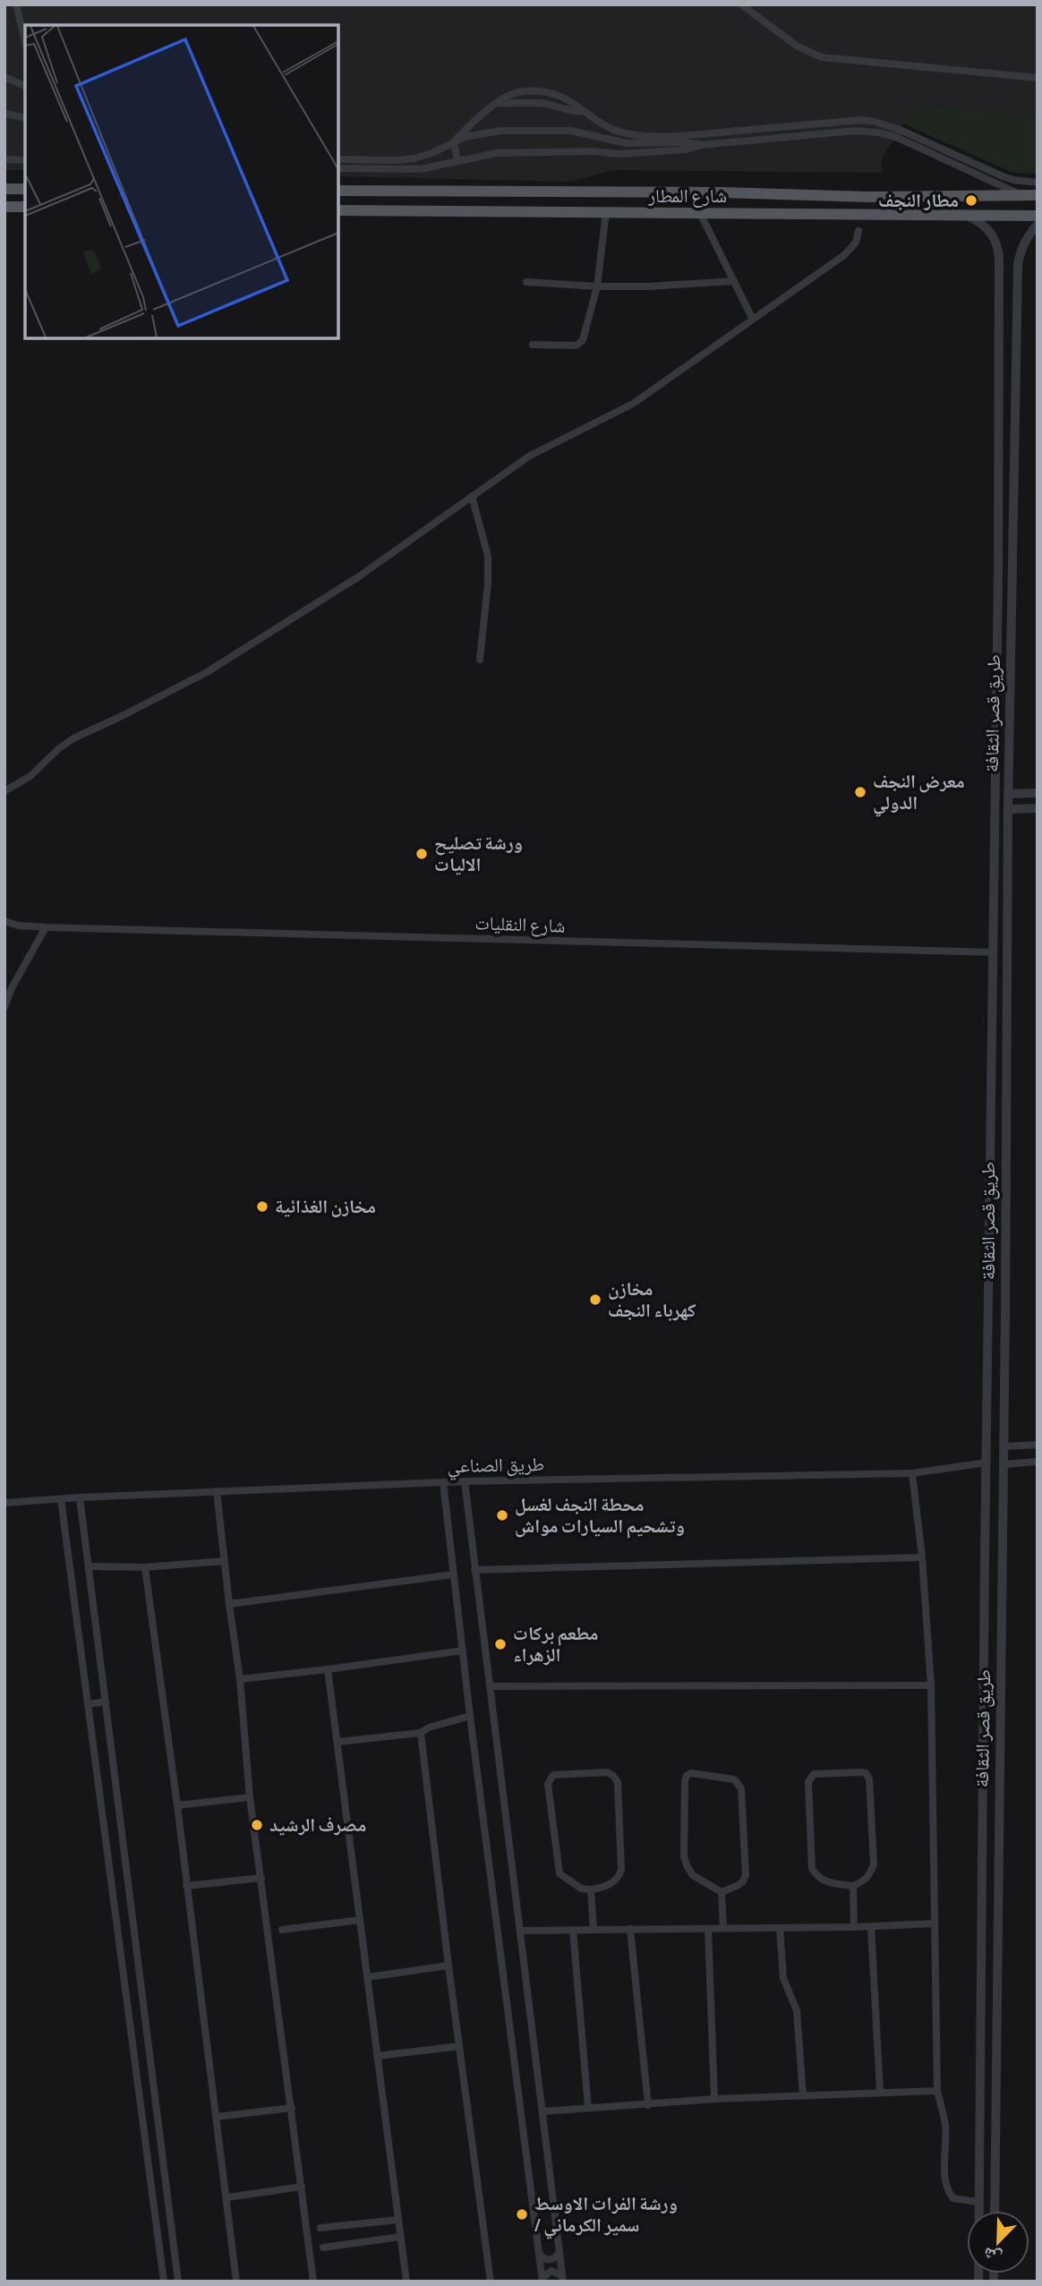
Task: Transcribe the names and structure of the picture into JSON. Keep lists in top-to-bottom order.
{
  "streets": {
    "main road": ["شارع المطار"],
    "street": ["طريق قصر الثقافة", "شارع النقليات", "طريق الصناعي"]
  },
  "crossings": [
    ["شارع المطار", "طريق قصر الثقافة"],
    ["طريق قصر الثقافة", "شارع النقليات"],
    ["طريق قصر الثقافة", "طريق الصناعي"]
  ],
  "places": [
    "مطار النجف",
    "معرض النجف الدولي",
    "ورشة تصليح الاليات",
    "مخازن الغذائية",
    "مخازن كهرباء النجف",
    "محطة النجف لغسل وتشحيم السيارات مواش",
    "مطعم بركات الزهراء",
    "مصرف الرشيد",
    "ورشة الفرات الاوسط / سمير الكرماني"
  ],
  "north": "bottom left"
}
